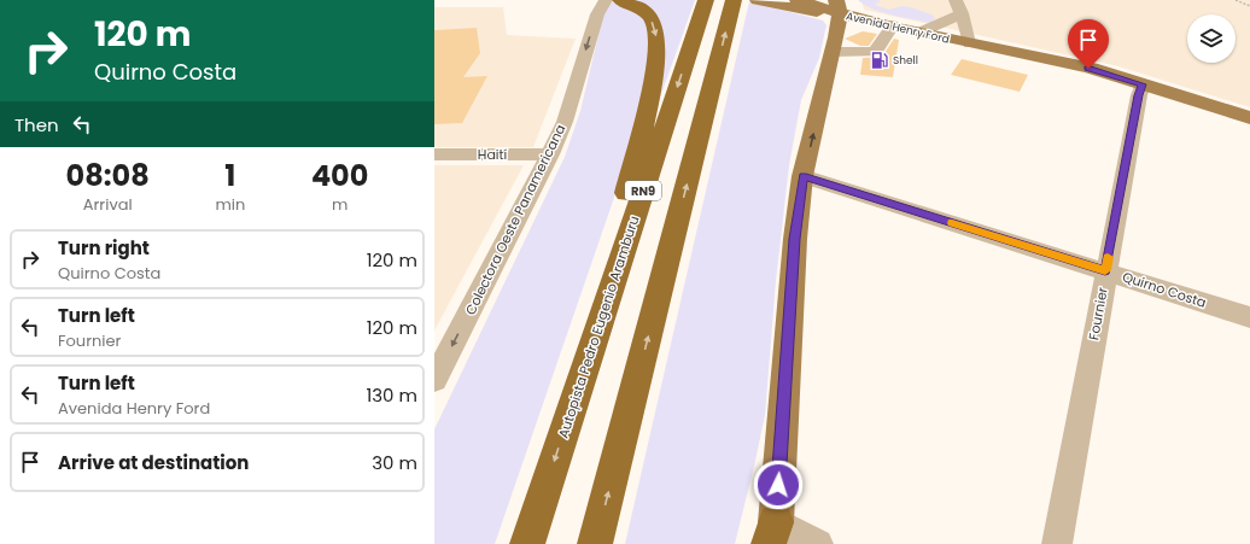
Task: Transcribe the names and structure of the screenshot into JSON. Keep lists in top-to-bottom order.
{
  "streets": {
    "highway": ["RN9", "Autopista Pedro Eugenio Aramburu"],
    "main road": ["Avenida Henry Ford"],
    "street": [
      "Haití",
      "Colectora Oeste Panamericana",
      "Quirno Costa",
      "Fournier"
    ]
  },
  "crossings": [
    ["Avenida Henry Ford", "Fournier"],
    ["Haití", "Colectora Oeste Panamericana"],
    ["Quirno Costa", "Fournier"]
  ],
  "one_way": ["Colectora Oeste Panamericana"],
  "places": {
    "fuel station": ["Shell"]
  },
  "page": {
    "turn": ["120 m", "Quirno Costa"],
    "then": "Then",
    "eta": [
      "08:08",
      "Arrival",
      "1",
      "min",
      "400",
      "m"
    ],
    "list": [
      {
        "name": "Turn right",
        "note": "Quirno Costa",
        "value": "120 m"
      },
      {
        "name": "Turn left",
        "note": "Fournier",
        "value": "120 m"
      },
      {
        "name": "Turn left",
        "note": "Avenida Henry Ford",
        "value": "130 m"
      },
      {
        "name": "Arrive at destination",
        "value": "30 m"
      }
    ]
  }
}
